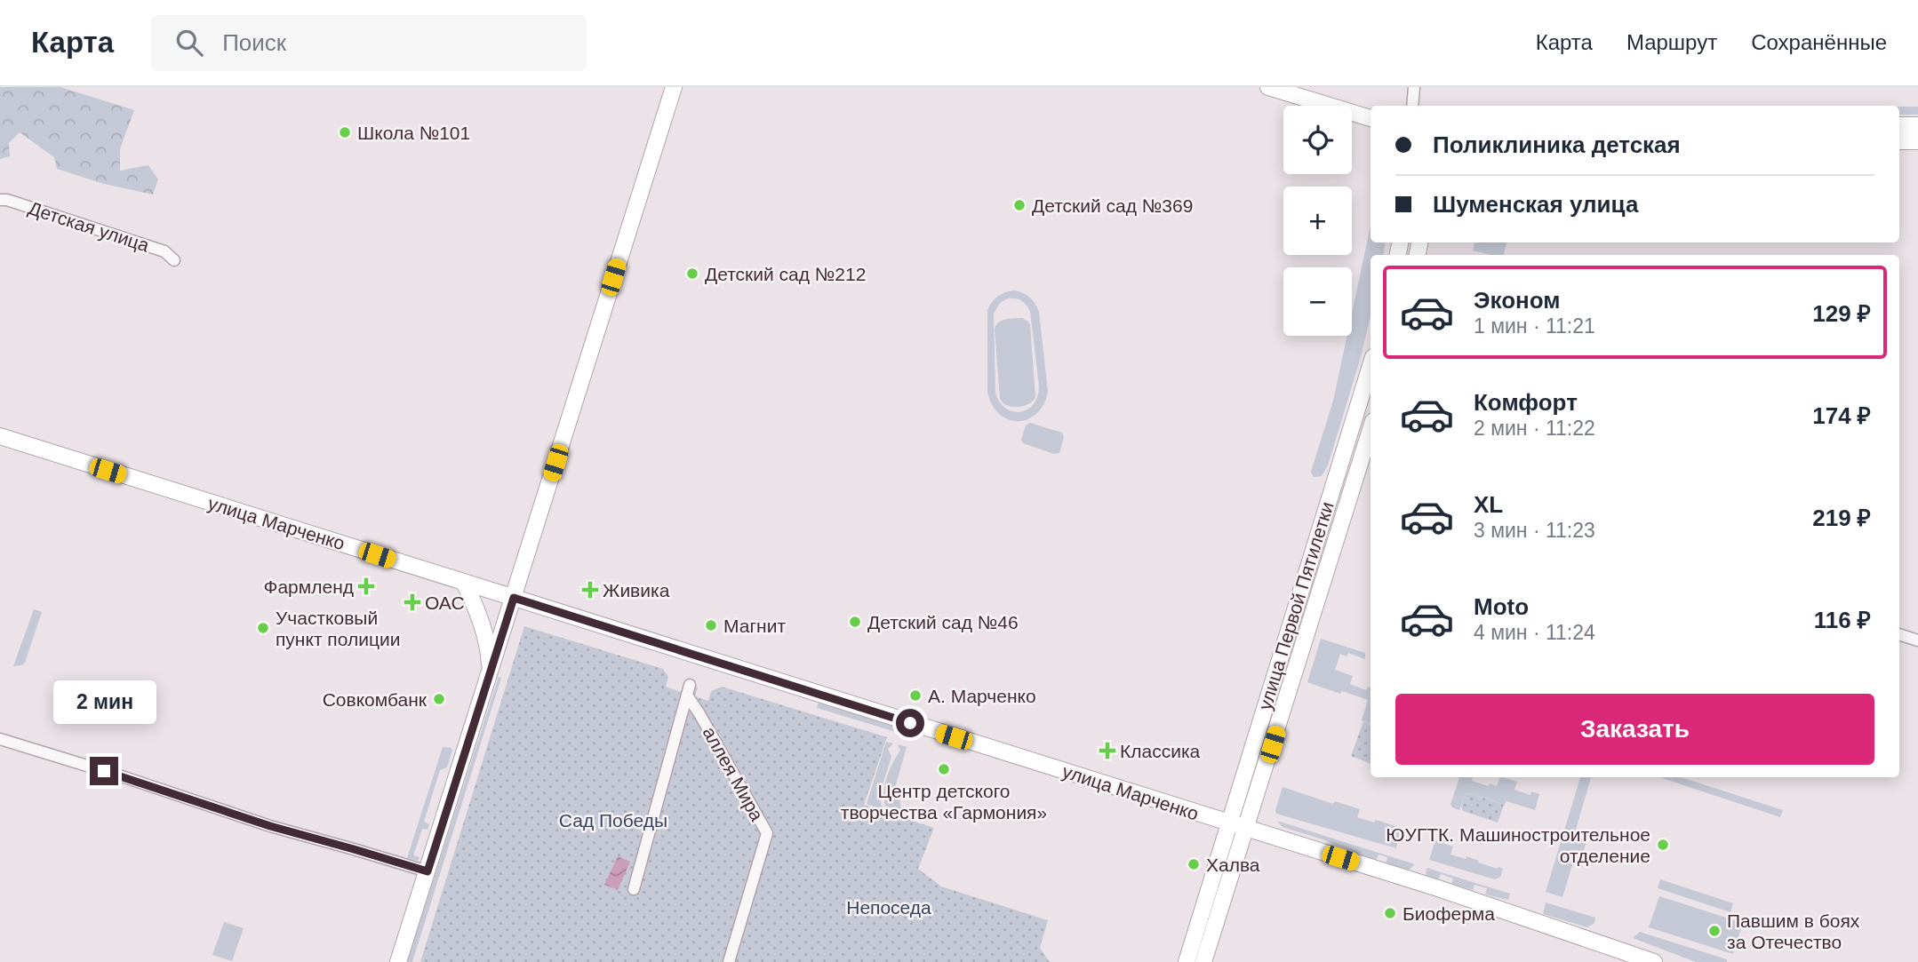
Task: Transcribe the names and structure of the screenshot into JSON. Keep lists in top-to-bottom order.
{
  "streets": {
    "street": [
      "Детская улица",
      "улица Марченко",
      "улица Первой Пятилетки",
      "аллея Мира"
    ]
  },
  "crossings": [
    ["улица Марченко", "улица Первой Пятилетки"]
  ],
  "parks": ["Сад Победы", "Непоседа"],
  "places": {
    "other": [
      "Школа №101",
      "Детский сад №369",
      "Детский сад №212",
      "Детский сад №46",
      "Магнит",
      "Участковый пункт полиции",
      "А. Марченко",
      "Совкомбанк",
      "Центр детского творчества «Гармония»",
      "ЮУГТК. Машиностроительное отделение",
      "Халва",
      "Биоферма",
      "Павшим в боях за Отечество"
    ],
    "health": [
      "Фармленд",
      "Живика",
      "ОАС",
      "Классика"
    ]
  },
  "page": {
    "header": "Карта",
    "search": "Поиск",
    "nav": ["Карта", "Маршрут", "Сохранённые"],
    "map_buttons": ["+", "−"],
    "banner": ["Поликлиника детская", "Шуменская улица"],
    "list": [
      {
        "name": "Эконом",
        "note": "1 мин · 11:21",
        "value": "129 ₽"
      },
      {
        "name": "Комфорт",
        "note": "2 мин · 11:22",
        "value": "174 ₽"
      },
      {
        "name": "XL",
        "note": "3 мин · 11:23",
        "value": "219 ₽"
      },
      {
        "name": "Moto",
        "note": "4 мин · 11:24",
        "value": "116 ₽"
      }
    ],
    "bubble": "2 мин",
    "buttons": "Заказать"
  }
}
